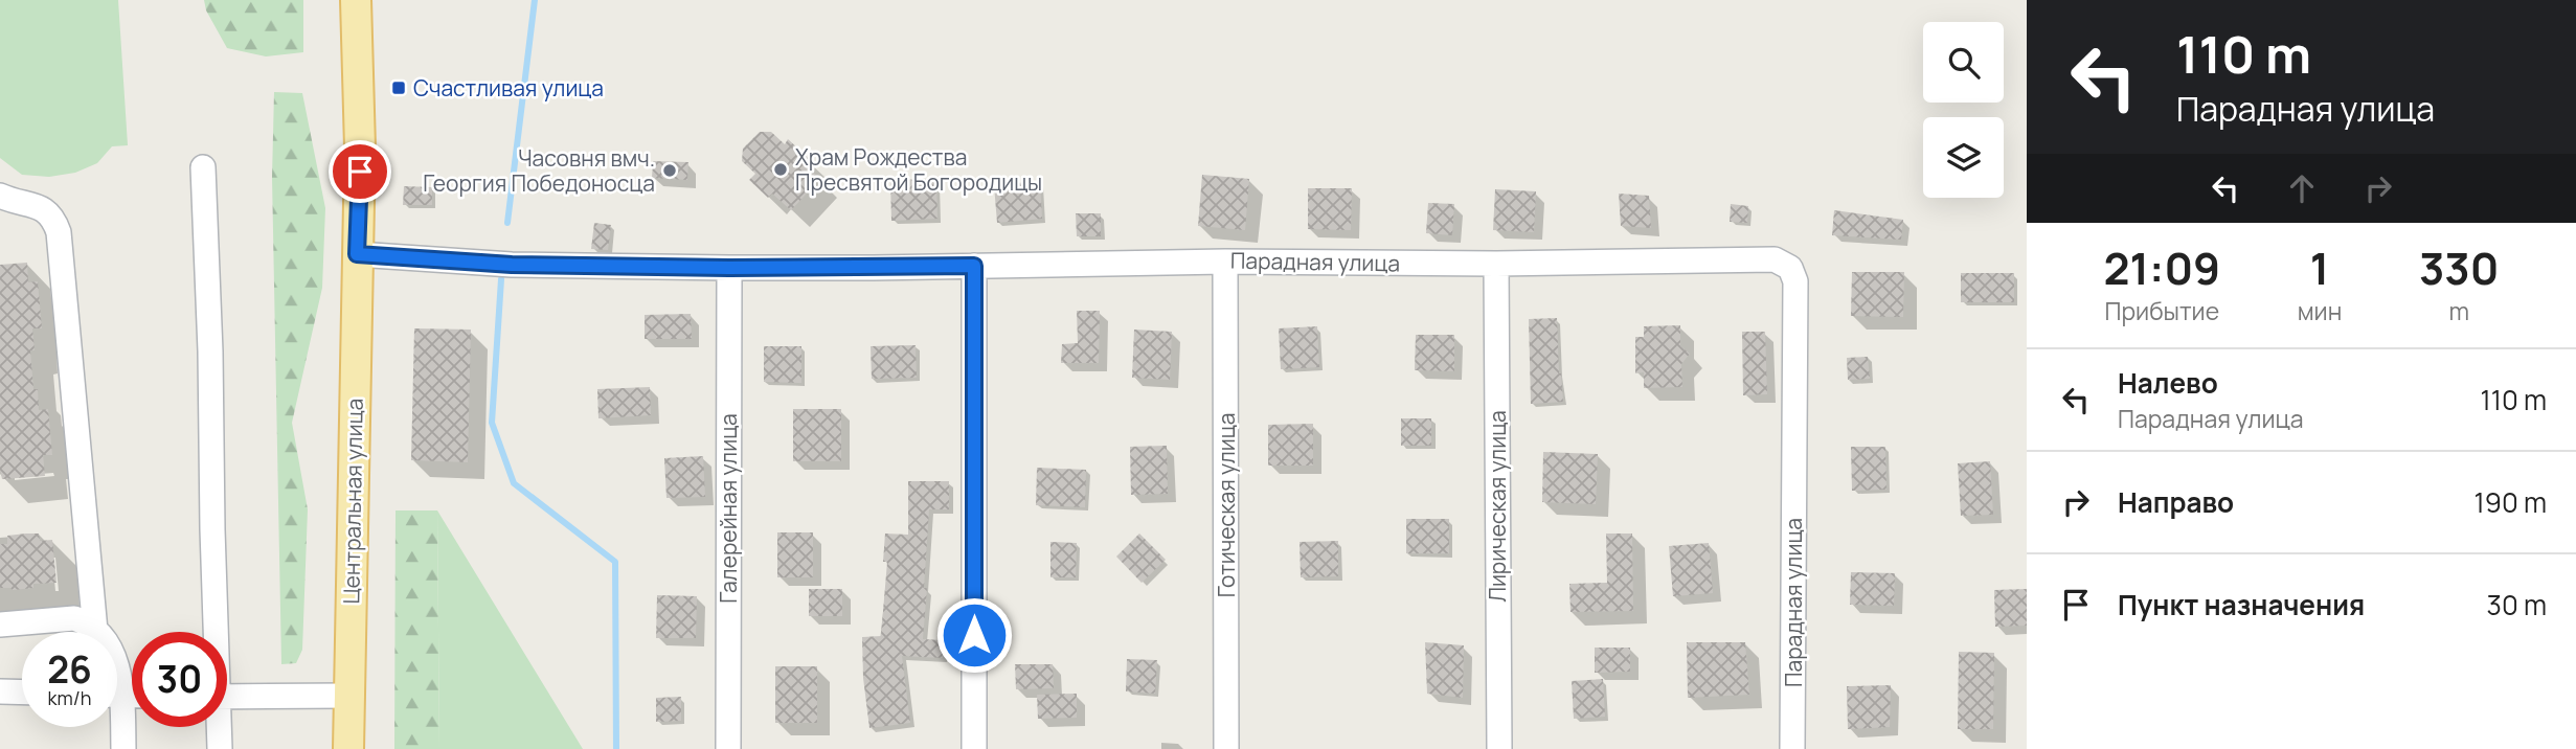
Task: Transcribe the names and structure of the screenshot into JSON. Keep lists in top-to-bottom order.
{
  "streets": {
    "main road": ["Центральная улица"],
    "street": [
      "Парадная улица",
      "Готическая улица",
      "Лирическая улица",
      "Галерейная улица"
    ]
  },
  "crossings": [
    ["Парадная улица", "Центральная улица"],
    ["Парадная улица", "Готическая улица"],
    ["Парадная улица", "Лирическая улица"],
    ["Парадная улица", "Галерейная улица"]
  ],
  "places": {
    "transit": ["Счастливая улица"],
    "other": ["Храм Рождества Пресвятой Богородицы", "Часовня вмч. Георгия Победоносца"]
  },
  "page": {
    "turn": ["110 m", "Парадная улица"],
    "eta": [
      "21:09",
      "Прибытие",
      "1",
      "мин",
      "330",
      "m"
    ],
    "list": [
      {
        "name": "Налево",
        "note": "Парадная улица",
        "value": "110 m"
      },
      {
        "name": "Направо",
        "value": "190 m"
      },
      {
        "name": "Пункт назначения",
        "value": "30 m"
      }
    ],
    "speed": "26 km/h",
    "limit": "30"
  }
}
